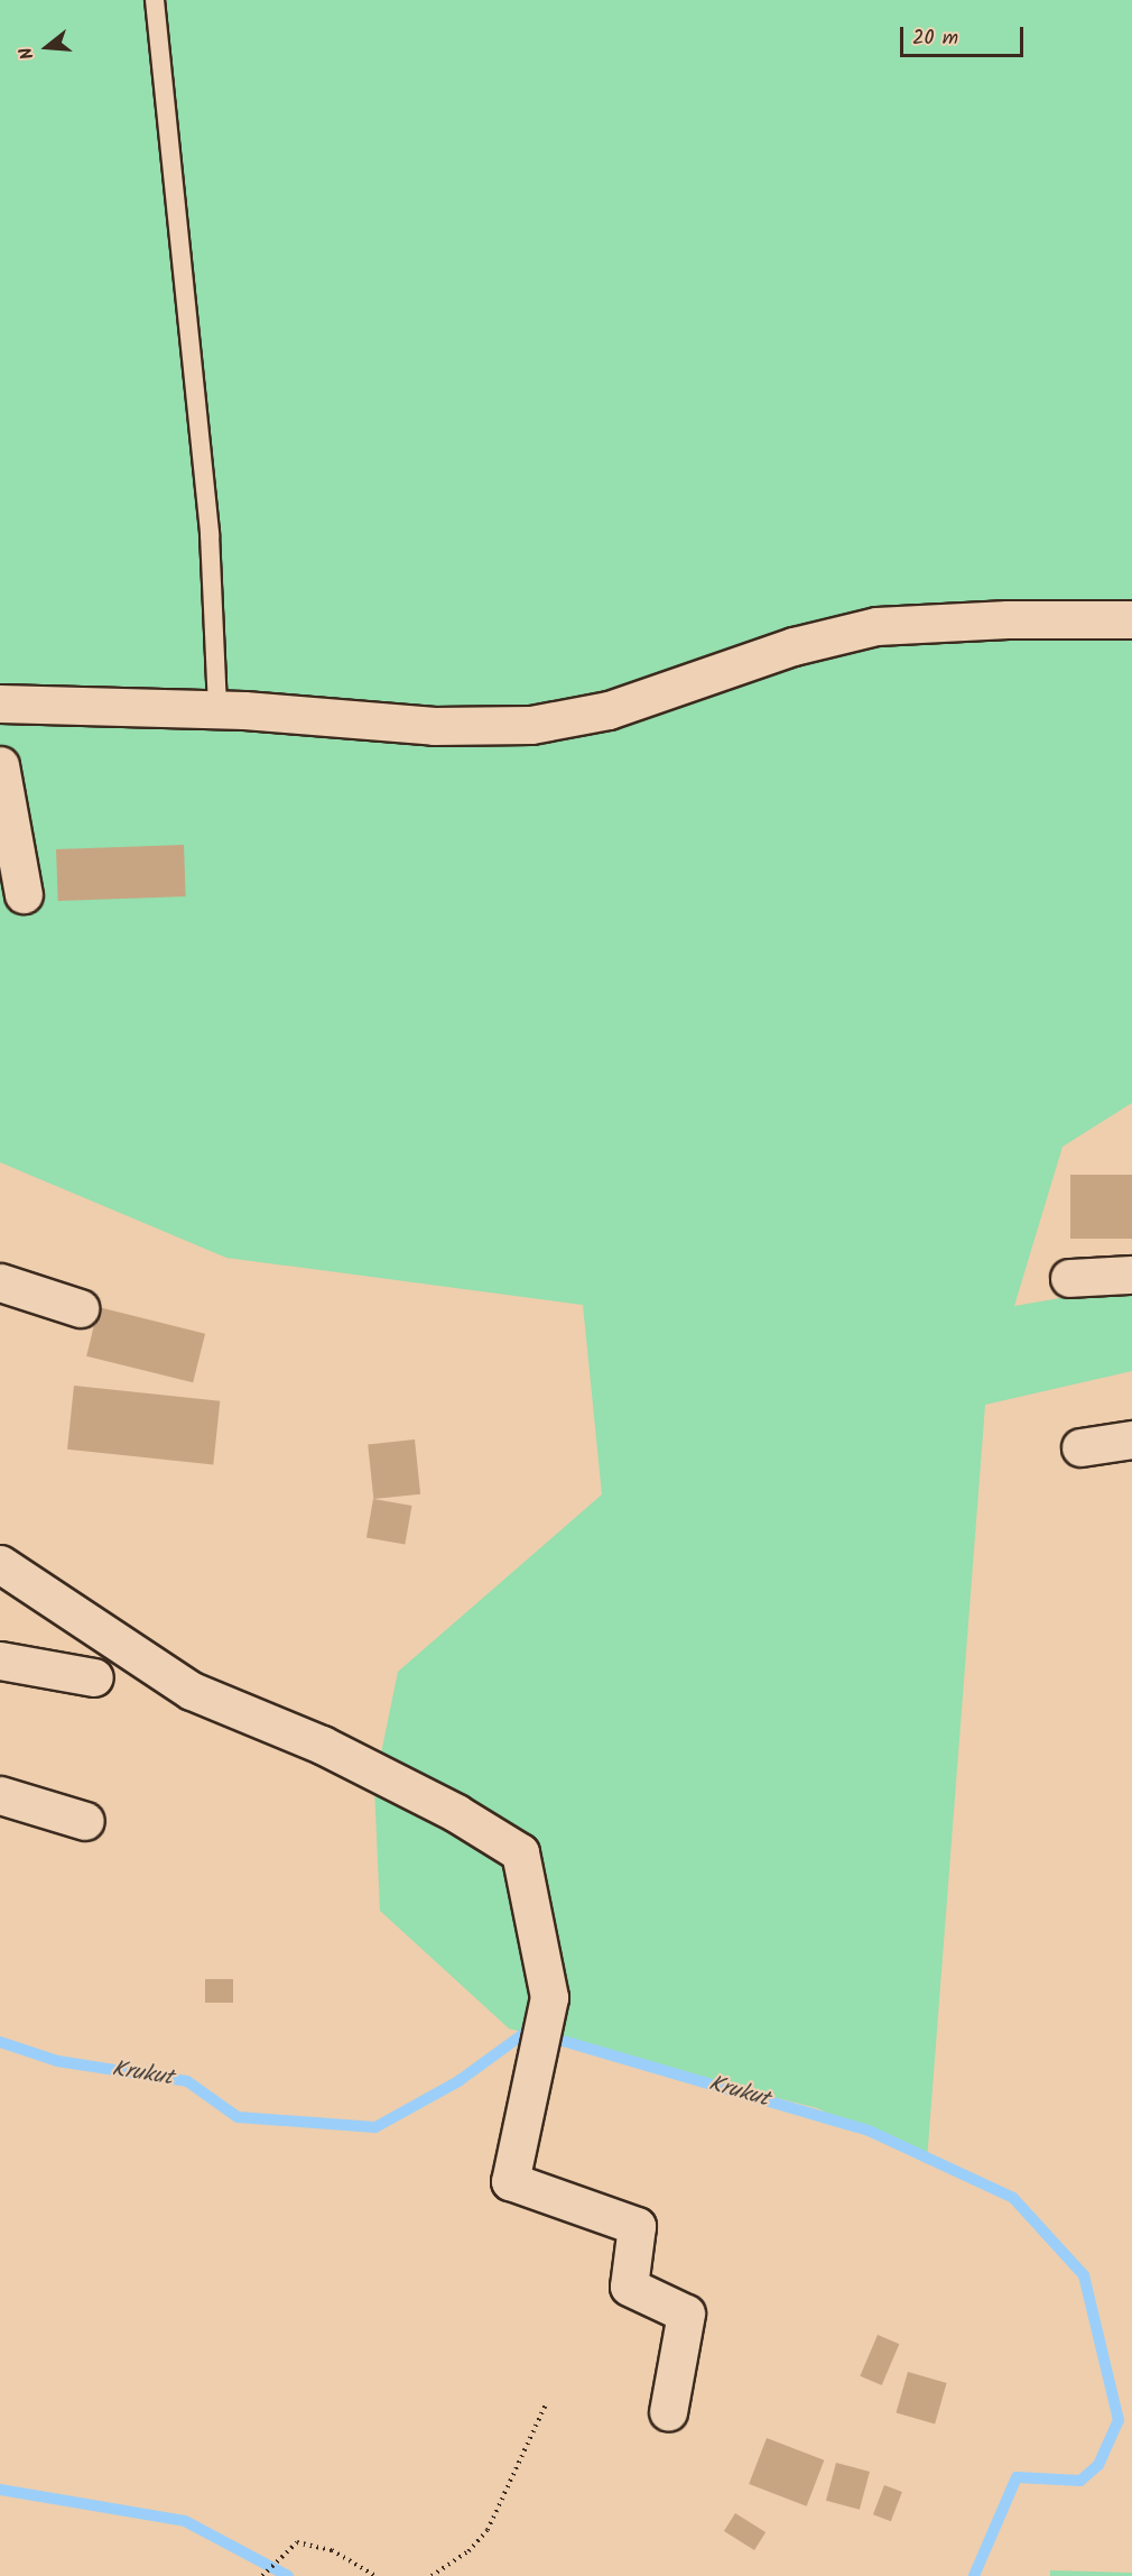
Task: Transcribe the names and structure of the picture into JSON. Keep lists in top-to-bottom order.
{
  "water": ["Krukut"],
  "scale_bar": "20 m",
  "north": "left"
}
